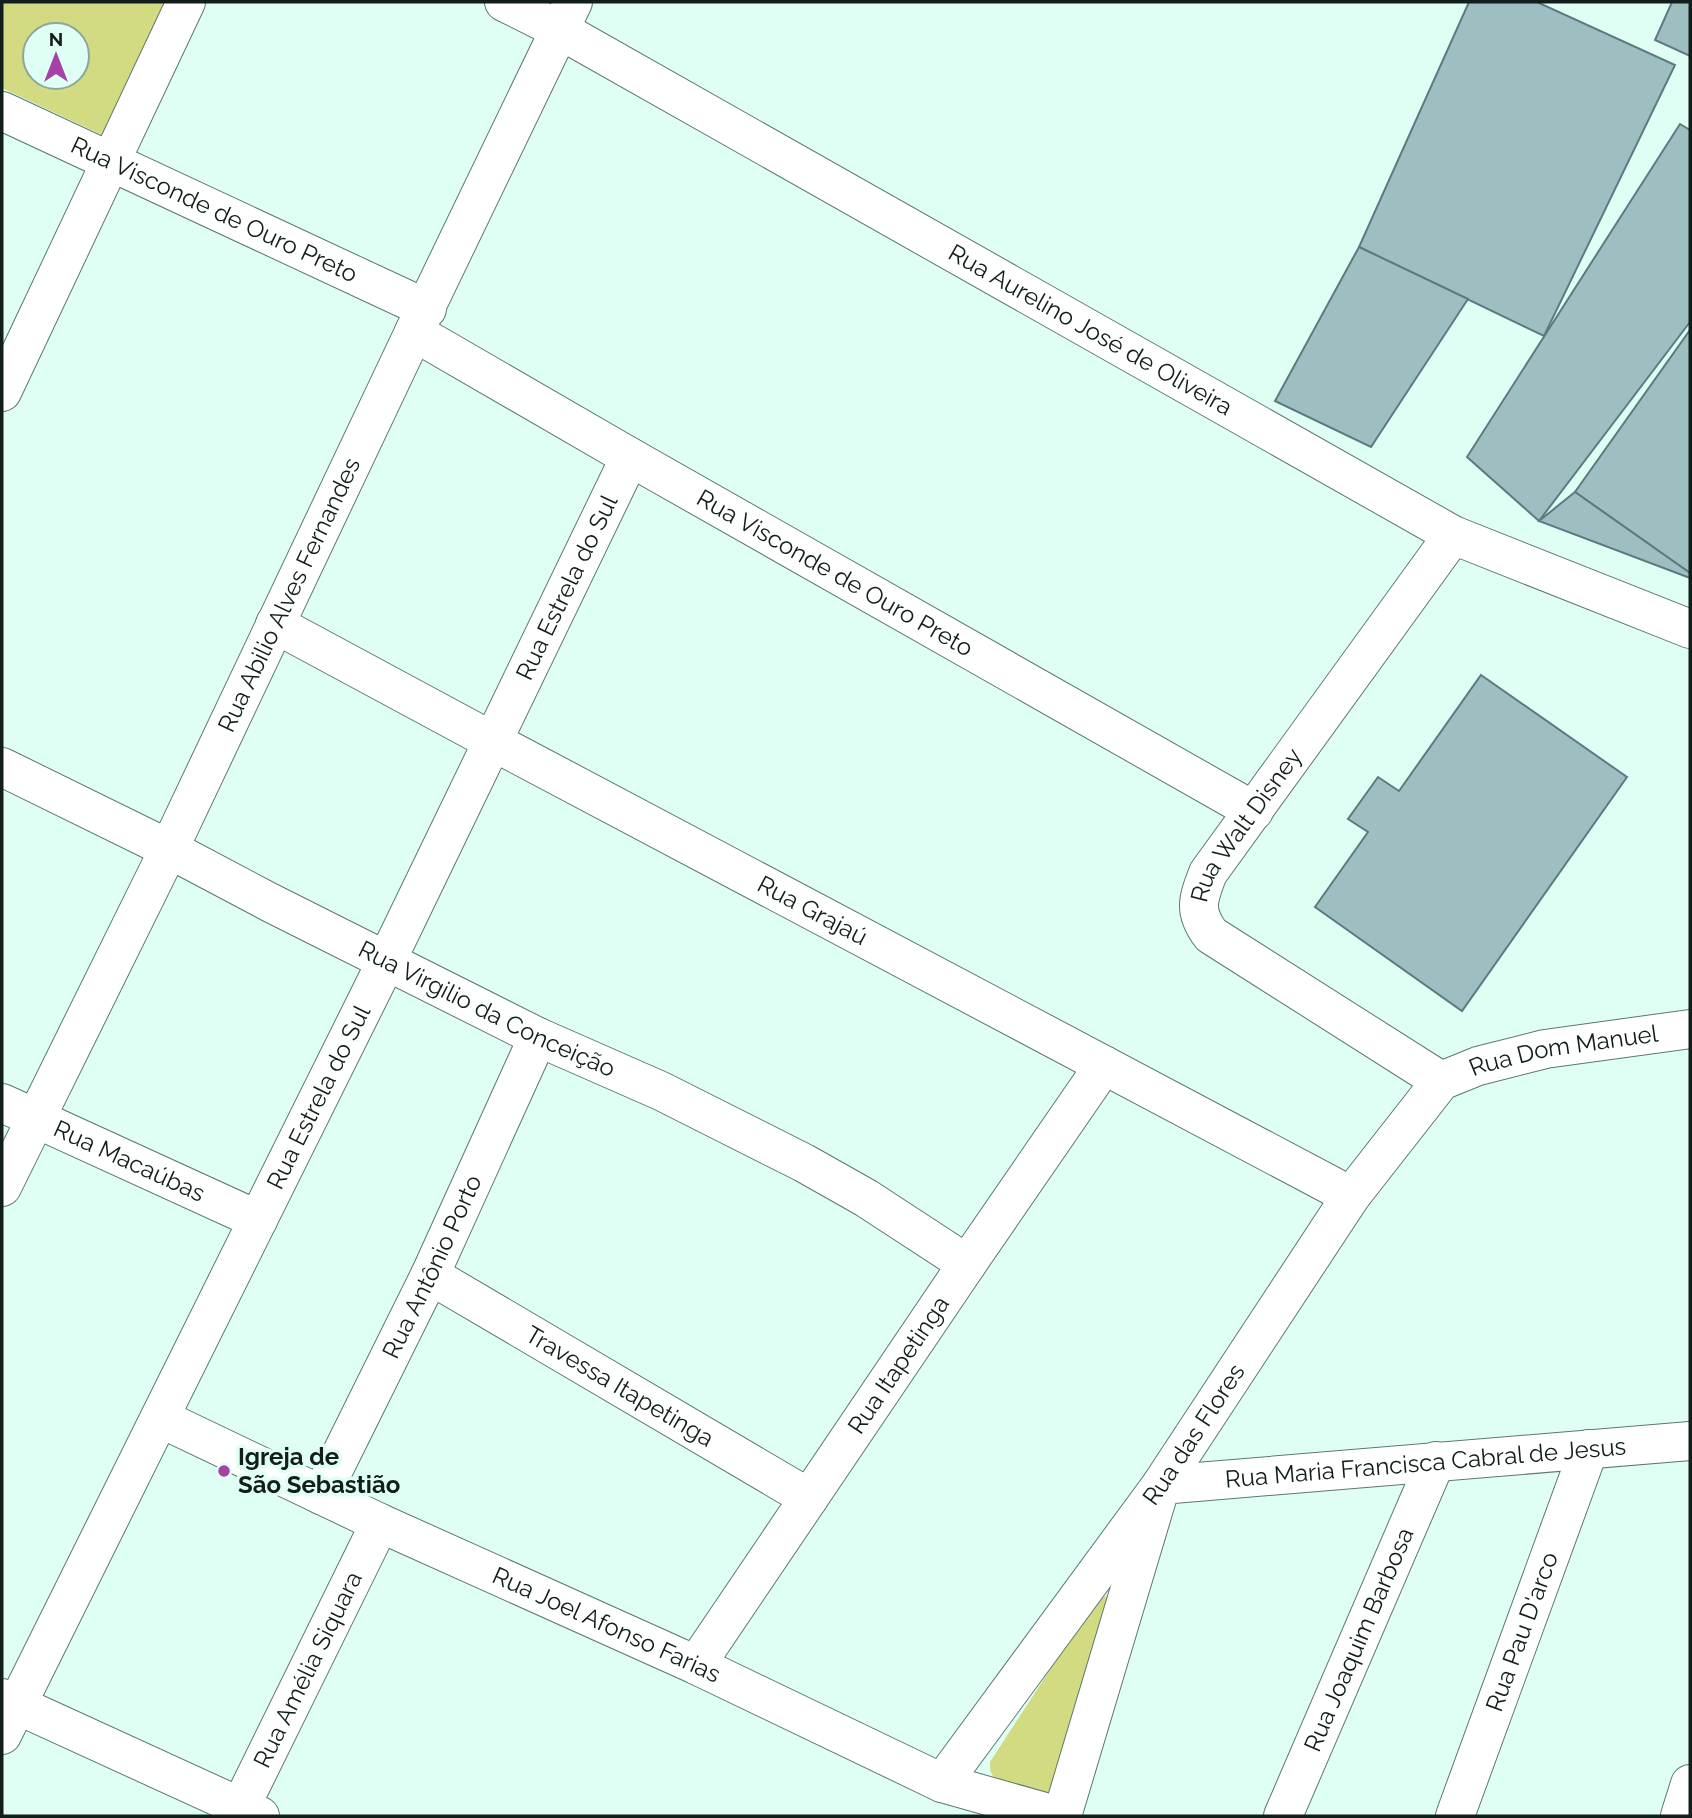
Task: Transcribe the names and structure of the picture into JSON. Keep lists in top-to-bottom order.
{
  "streets": {
    "street": [
      "Rua Visconde de Ouro Preto",
      "Rua Aurelino José de Oliveira",
      "Rua Estrela do Sul",
      "Rua Abilio Alves Fernandes",
      "Rua Walt Disney",
      "Rua Grajaú",
      "Rua Virgilio da Conceição",
      "Rua Dom Manuel",
      "Rua Macaúbas",
      "Rua Antônio Porto",
      "Rua Itapetinga",
      "Travessa Itapetinga",
      "Rua das Flores",
      "Rua Maria Francisca Cabral de Jesus",
      "Rua Joel Afonso Farias",
      "Rua Pau D'arco",
      "Rua Joaquim Barbosa",
      "Rua Amélia Siquara"
    ]
  },
  "crossings": [
    ["Rua Visconde de Ouro Preto", "Rua Estrela do Sul"],
    ["Rua Visconde de Ouro Preto", "Rua Abilio Alves Fernandes"],
    ["Rua Visconde de Ouro Preto", "Rua Walt Disney"],
    ["Rua Aurelino José de Oliveira", "Rua Abilio Alves Fernandes"],
    ["Rua Aurelino José de Oliveira", "Rua Walt Disney"],
    ["Rua Estrela do Sul", "Rua Grajaú"],
    ["Rua Estrela do Sul", "Rua Virgilio da Conceição"],
    ["Rua Estrela do Sul", "Rua Macaúbas"],
    ["Rua Estrela do Sul", "Rua Joel Afonso Farias"],
    ["Rua Abilio Alves Fernandes", "Rua Grajaú"],
    ["Rua Abilio Alves Fernandes", "Rua Virgilio da Conceição"],
    ["Rua Abilio Alves Fernandes", "Rua Macaúbas"],
    ["Rua Walt Disney", "Rua Dom Manuel"],
    ["Rua Walt Disney", "Rua das Flores"],
    ["Rua Grajaú", "Rua Itapetinga"],
    ["Rua Grajaú", "Rua das Flores"],
    ["Rua Virgilio da Conceição", "Rua Antônio Porto"],
    ["Rua Virgilio da Conceição", "Rua Itapetinga"],
    ["Rua Dom Manuel", "Rua das Flores"],
    ["Rua Antônio Porto", "Travessa Itapetinga"],
    ["Rua Antônio Porto", "Rua Joel Afonso Farias"],
    ["Rua Itapetinga", "Travessa Itapetinga"],
    ["Rua Itapetinga", "Rua Joel Afonso Farias"],
    ["Rua das Flores", "Rua Maria Francisca Cabral de Jesus"],
    ["Rua das Flores", "Rua Joel Afonso Farias"],
    ["Rua Maria Francisca Cabral de Jesus", "Rua Pau D'arco"],
    ["Rua Maria Francisca Cabral de Jesus", "Rua Joaquim Barbosa"],
    ["Rua Joel Afonso Farias", "Rua Amélia Siquara"]
  ],
  "places": ["Igreja de São Sebastião"],
  "north": "top"
}
